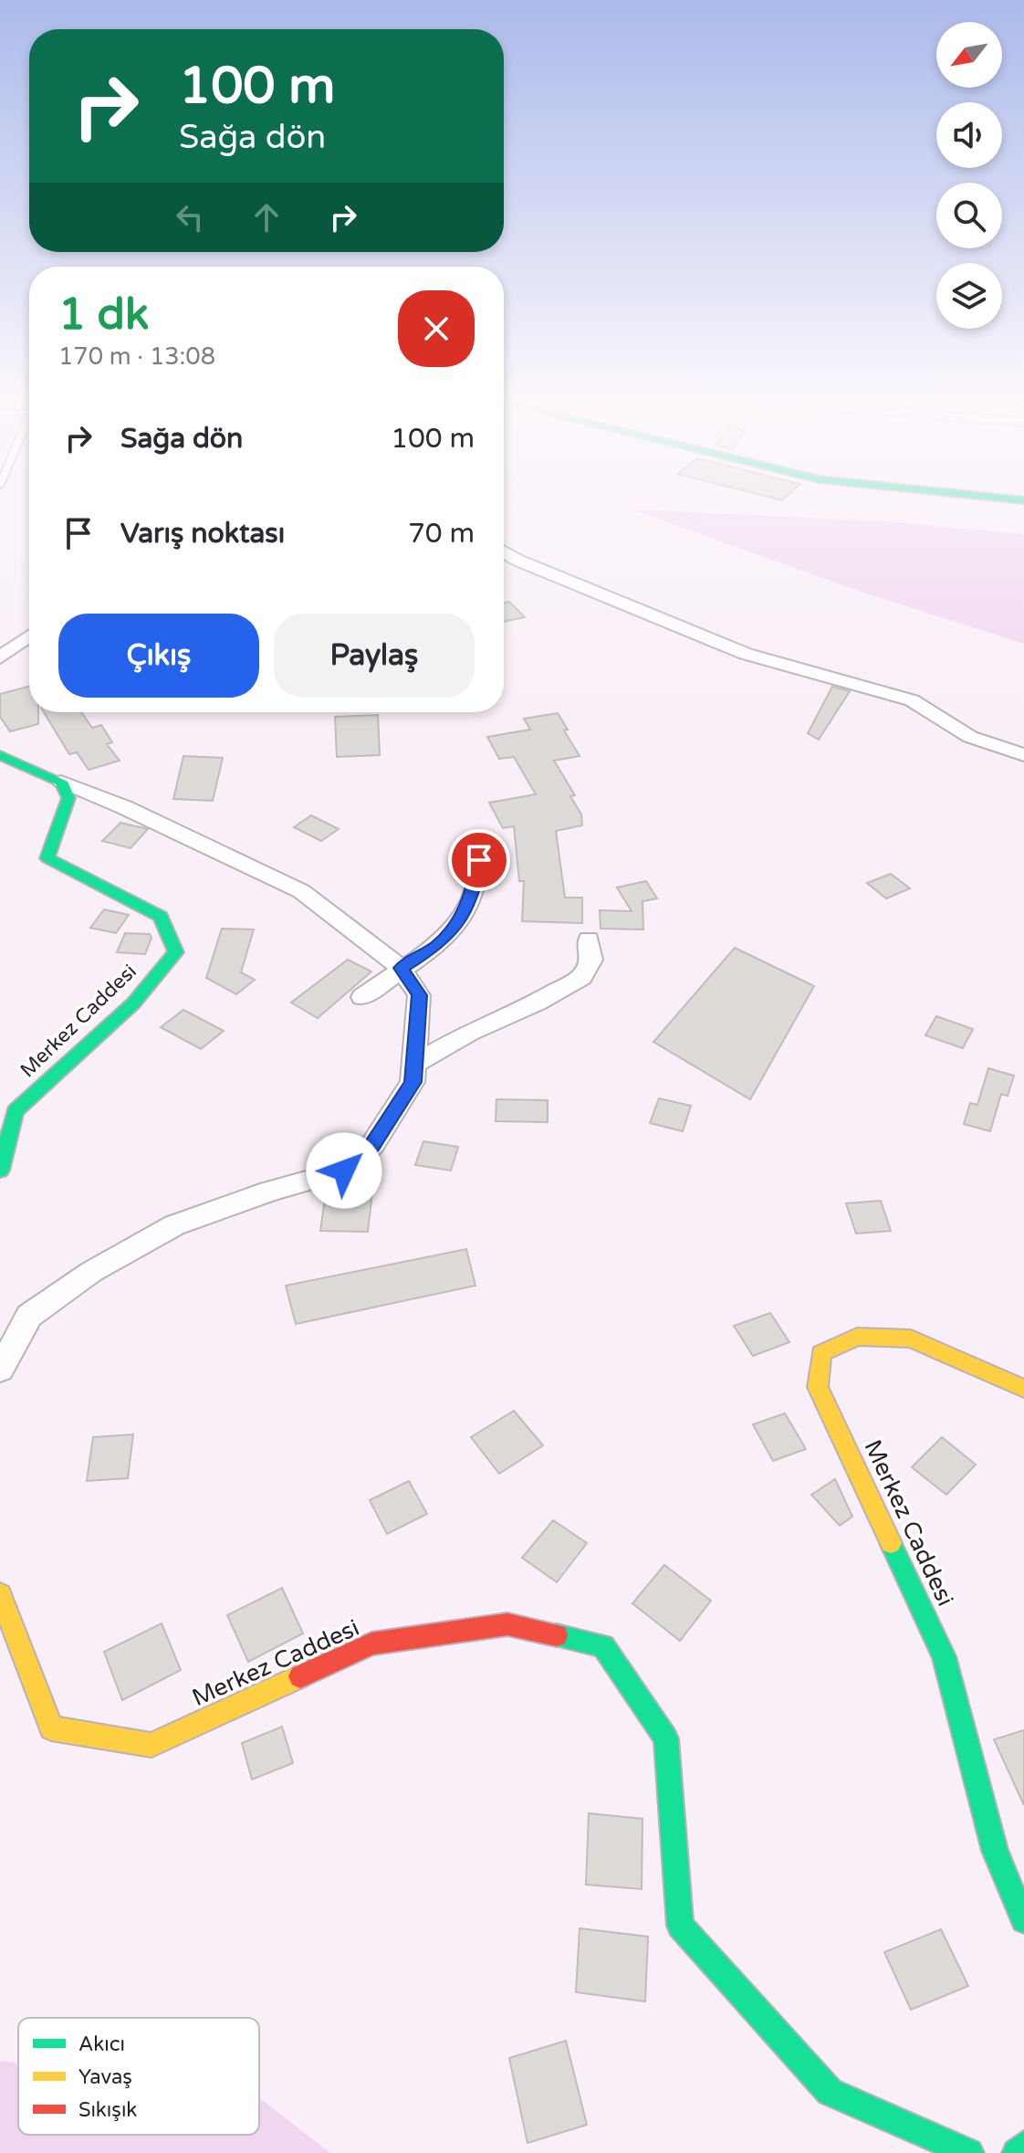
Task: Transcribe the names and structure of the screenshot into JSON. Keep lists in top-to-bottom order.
{
  "streets": {
    "street": ["Merkez Caddesi"]
  },
  "legend": ["Akıcı", "Yavaş", "Sıkışık"],
  "north": "bottom left",
  "page": {
    "turn": ["100 m", "Sağa dön"],
    "heading": ["1 dk", "170 m · 13:08"],
    "list": [
      {
        "name": "Sağa dön",
        "value": "100 m"
      },
      {
        "name": "Varış noktası",
        "value": "70 m"
      }
    ],
    "buttons": ["Çıkış", "Paylaş"]
  }
}
